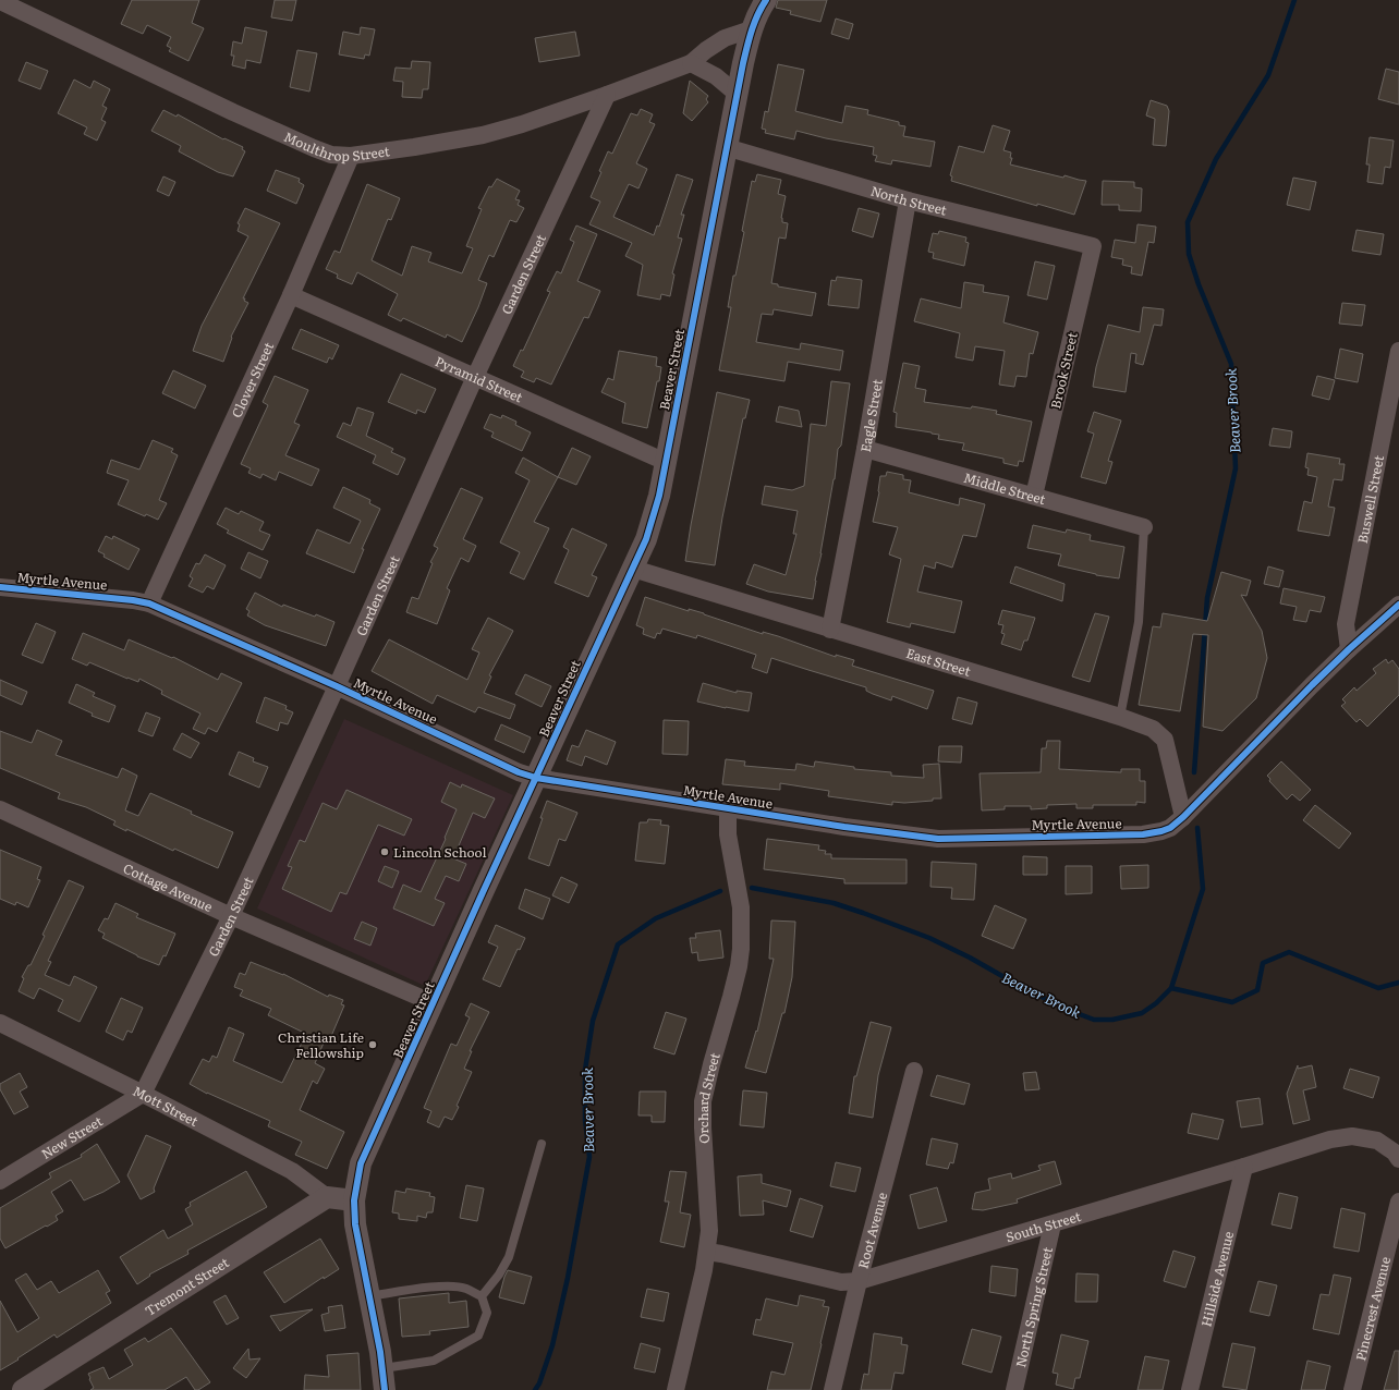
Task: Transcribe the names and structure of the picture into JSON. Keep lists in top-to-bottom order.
{
  "streets": {
    "street": [
      "Moulthrop Street",
      "North Street",
      "Garden Street",
      "Beaver Street",
      "Brook Street",
      "Pyramid Street",
      "Clover Street",
      "Eagle Street",
      "Middle Street",
      "Buswell Street",
      "Myrtle Avenue",
      "East Street",
      "Cottage Avenue",
      "Orchard Street",
      "Mott Street",
      "New Street",
      "South Street",
      "Root Avenue",
      "Hillside Avenue",
      "Tremont Street",
      "North Spring Street",
      "Pinecrest Avenue"
    ]
  },
  "crossings": [
    ["Moulthrop Street", "Garden Street"],
    ["Moulthrop Street", "Beaver Street"],
    ["Moulthrop Street", "Clover Street"],
    ["North Street", "Beaver Street"],
    ["North Street", "Brook Street"],
    ["North Street", "Eagle Street"],
    ["Garden Street", "Pyramid Street"],
    ["Garden Street", "Myrtle Avenue"],
    ["Garden Street", "Cottage Avenue"],
    ["Garden Street", "Mott Street"],
    ["Garden Street", "New Street"],
    ["Beaver Street", "Pyramid Street"],
    ["Beaver Street", "Myrtle Avenue"],
    ["Beaver Street", "East Street"],
    ["Beaver Street", "Cottage Avenue"],
    ["Brook Street", "Middle Street"],
    ["Pyramid Street", "Clover Street"],
    ["Clover Street", "Myrtle Avenue"],
    ["Eagle Street", "Middle Street"],
    ["Eagle Street", "East Street"],
    ["Buswell Street", "Myrtle Avenue"],
    ["Myrtle Avenue", "East Street"],
    ["Myrtle Avenue", "Orchard Street"],
    ["Orchard Street", "South Street"],
    ["Mott Street", "New Street"],
    ["Mott Street", "Tremont Street"],
    ["South Street", "Root Avenue"],
    ["South Street", "Hillside Avenue"],
    ["South Street", "North Spring Street"]
  ],
  "water": ["Beaver Brook"],
  "places": ["Lincoln School", "Christian Life Fellowship"]
}
